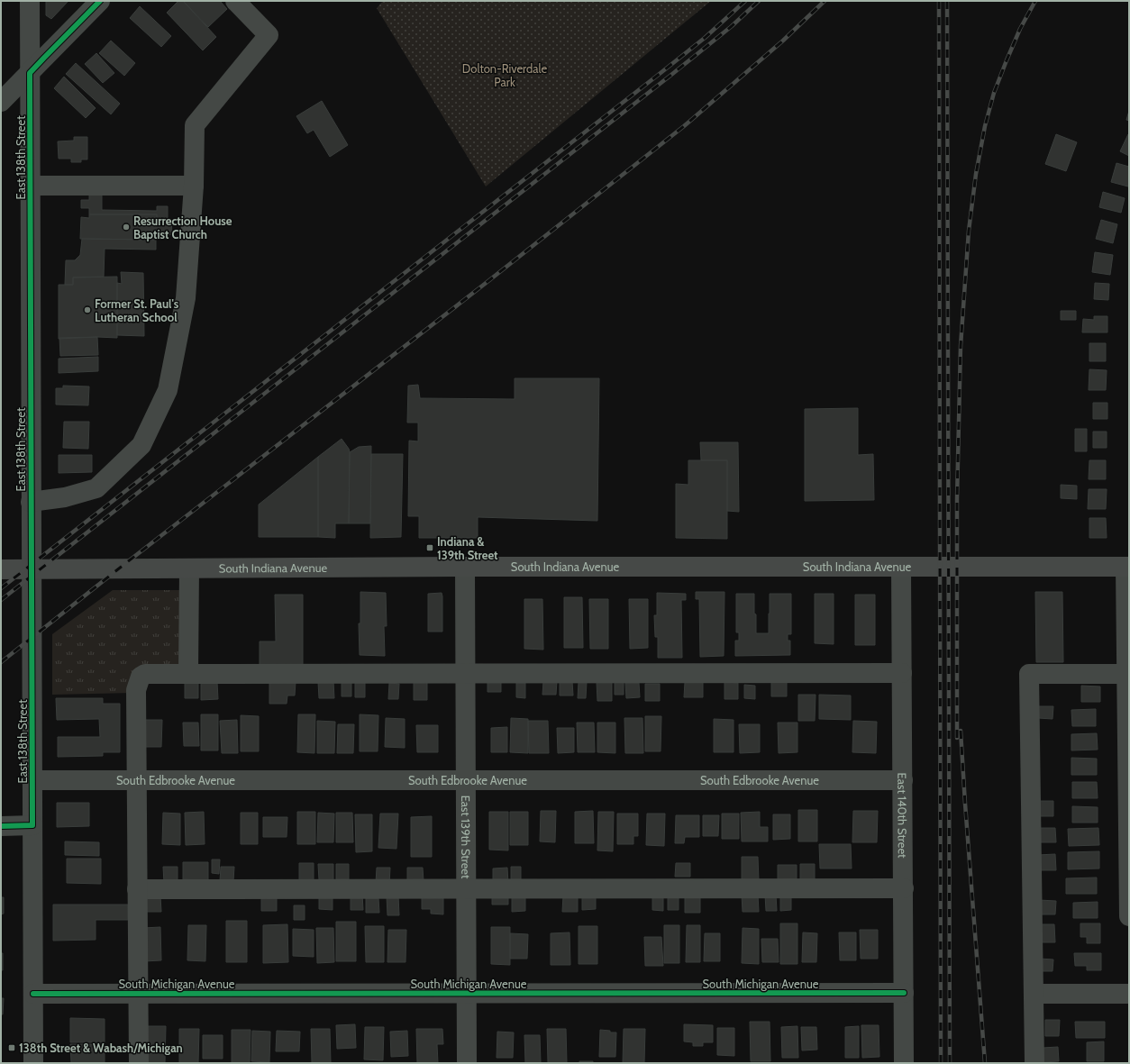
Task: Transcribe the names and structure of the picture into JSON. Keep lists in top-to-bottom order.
{
  "streets": {
    "main road": ["South Indiana Avenue"],
    "street": [
      "East 138th Street",
      "South Edbrooke Avenue",
      "East 140th Street",
      "East 139th Street",
      "South Michigan Avenue"
    ]
  },
  "crossings": [
    ["East 138th Street", "South Indiana Avenue"],
    ["East 138th Street", "South Edbrooke Avenue"],
    ["East 138th Street", "South Michigan Avenue"],
    ["South Indiana Avenue", "East 140th Street"],
    ["South Indiana Avenue", "East 139th Street"],
    ["South Edbrooke Avenue", "East 140th Street"],
    ["South Edbrooke Avenue", "East 139th Street"],
    ["East 140th Street", "South Michigan Avenue"],
    ["East 139th Street", "South Michigan Avenue"]
  ],
  "parks": ["Dolton-Riverdale Park"],
  "places": {
    "other": ["Resurrection House Baptist Church", "Former St. Paul's Lutheran School"],
    "transit": ["Indiana & 139th Street", "138th Street & Wabash/Michigan"]
  }
}
